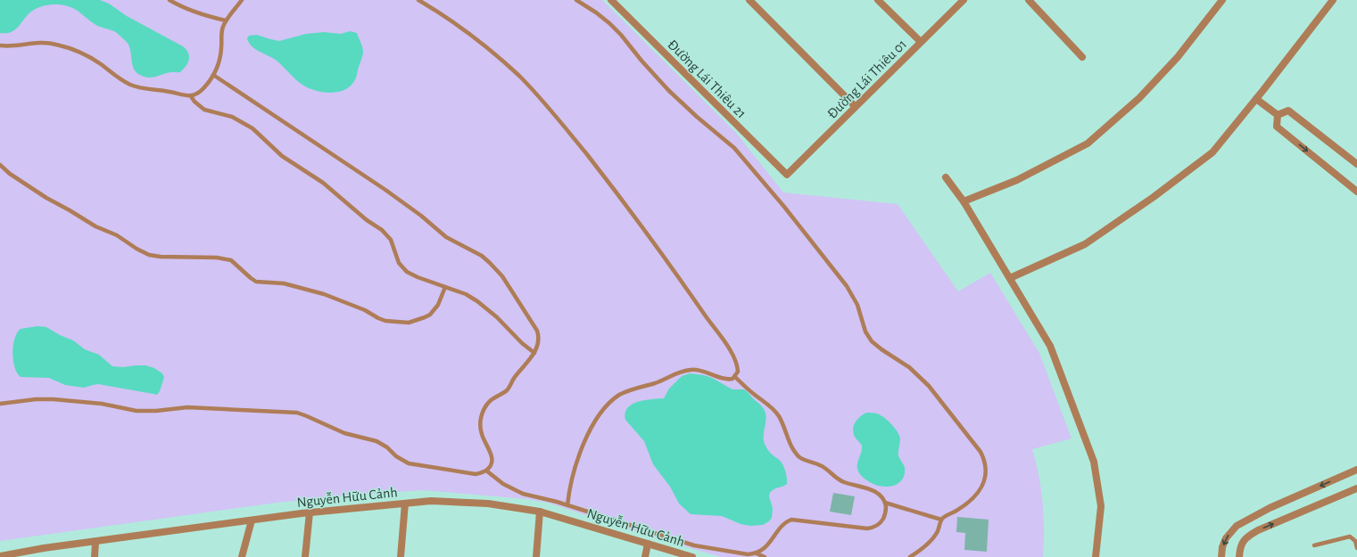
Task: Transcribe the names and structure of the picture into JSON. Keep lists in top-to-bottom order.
{
  "streets": {
    "street": ["Đường Lái Thiêu 21", "Đường Lái Thiêu 01", "Nguyễn Hữu Cảnh"]
  },
  "crossings": [
    ["Đường Lái Thiêu 21", "Đường Lái Thiêu 01"]
  ]
}
